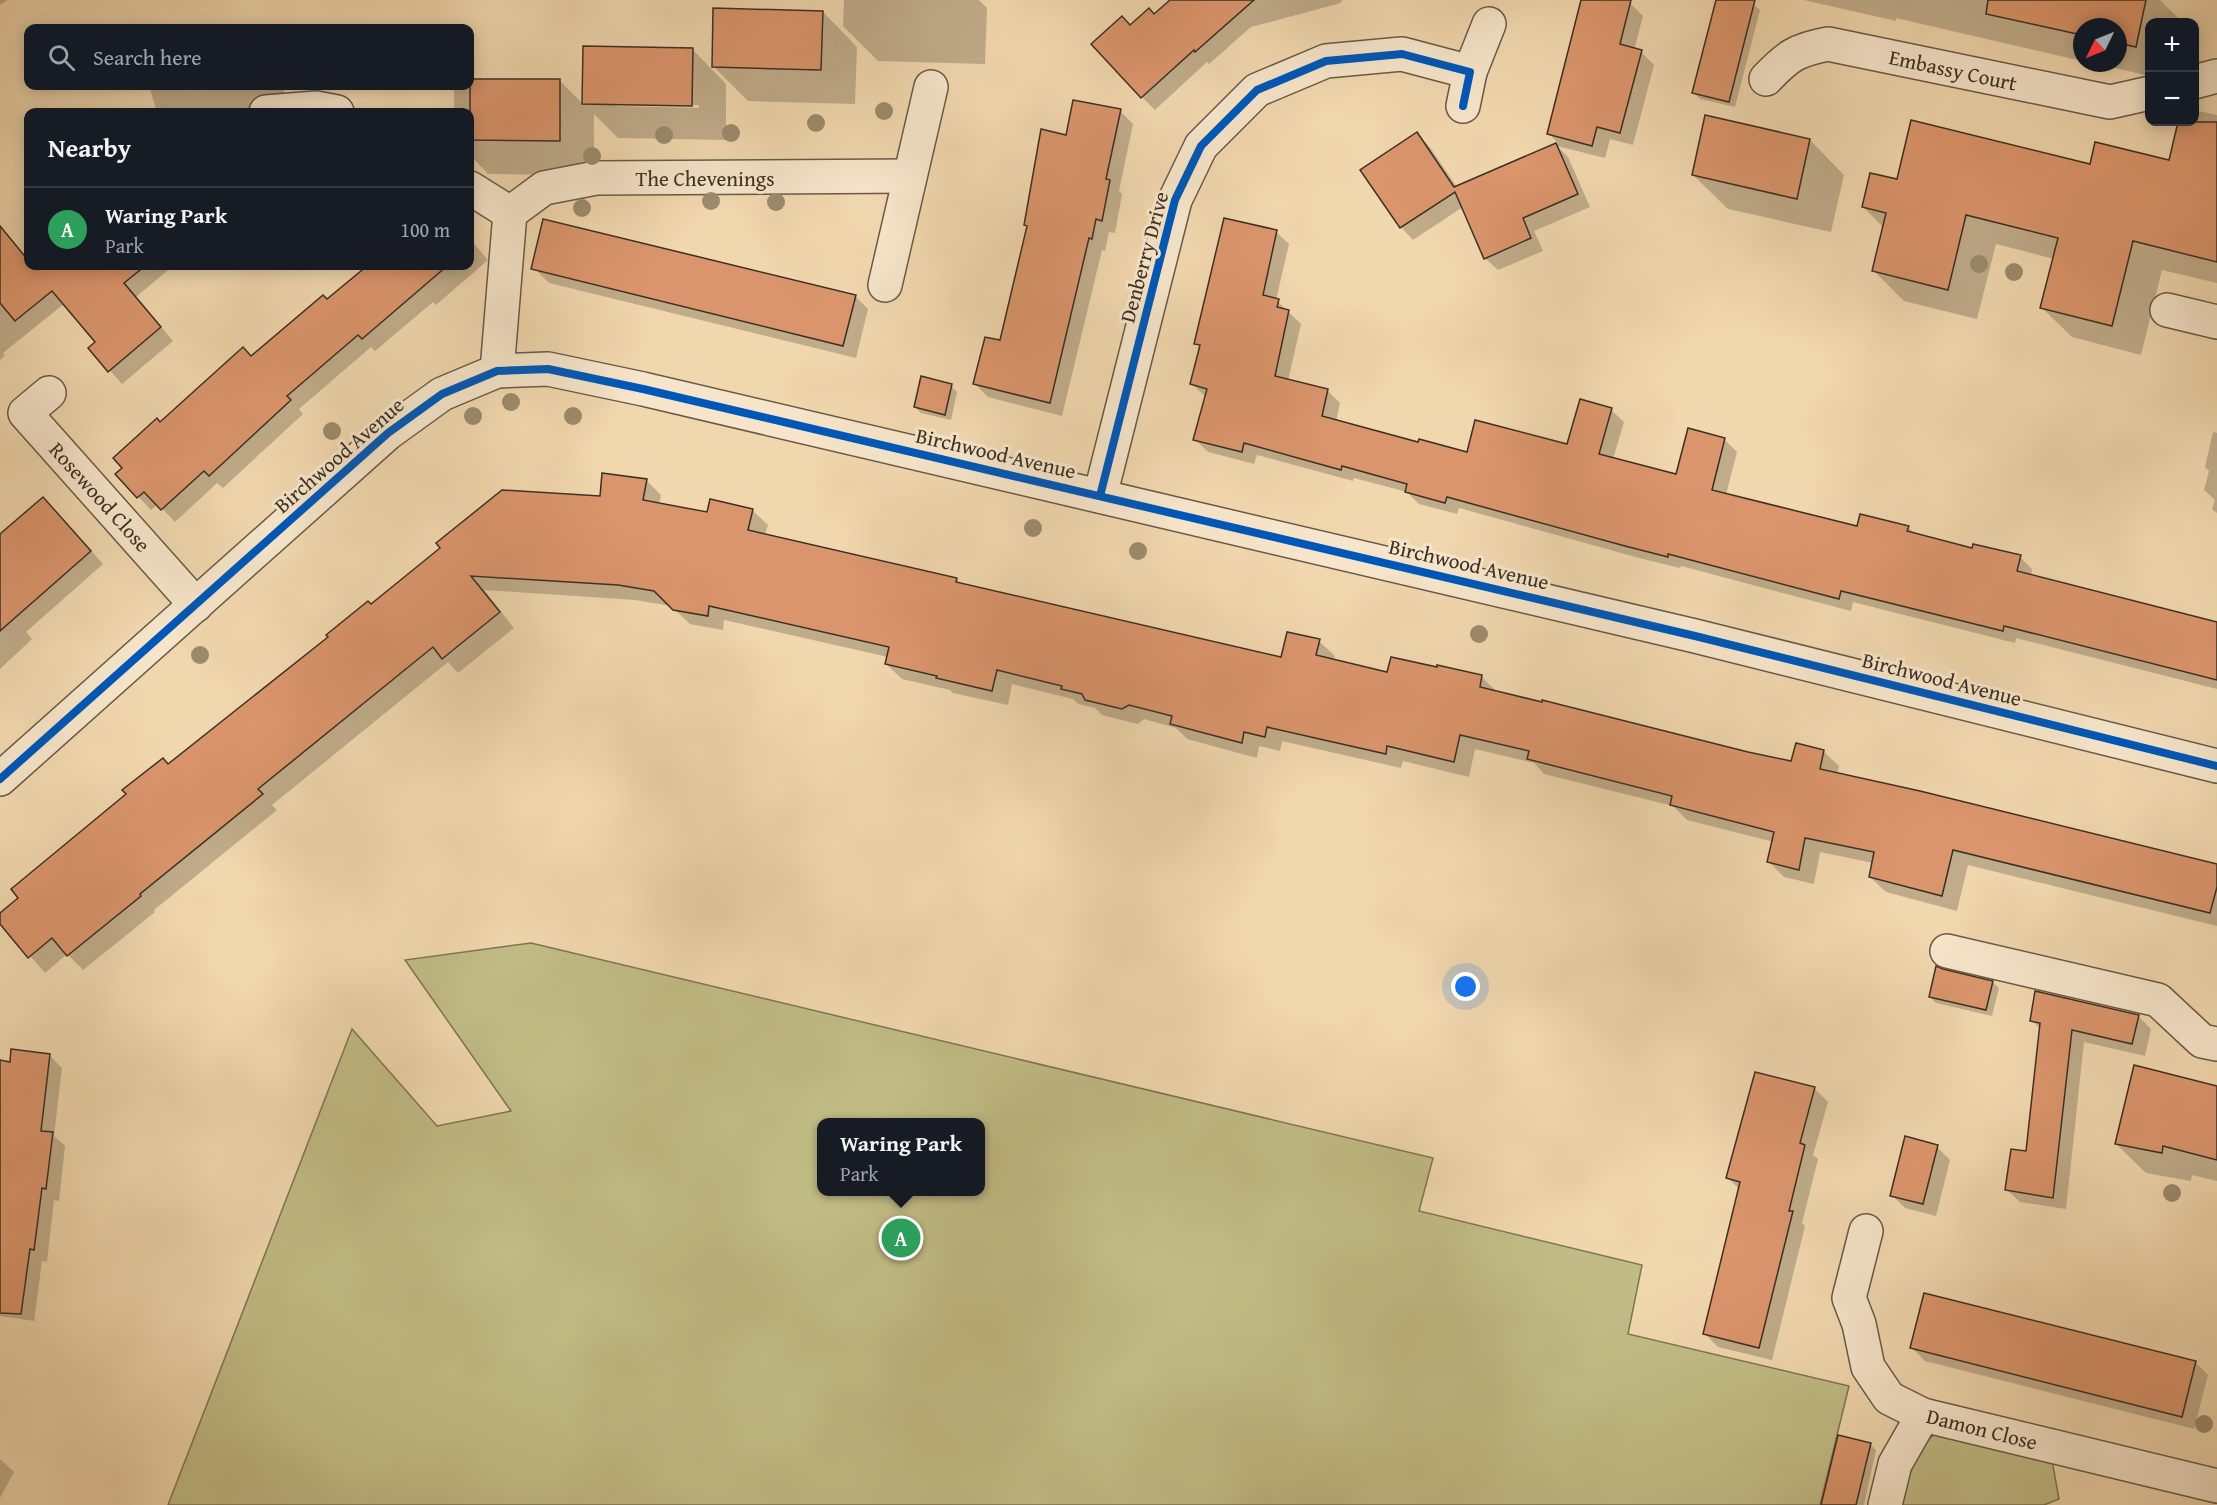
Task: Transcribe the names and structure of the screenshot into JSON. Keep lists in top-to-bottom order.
{
  "streets": {
    "street": [
      "Embassy Court",
      "The Chevenings",
      "Denberry Drive",
      "Birchwood Avenue",
      "Rosewood Close",
      "Damon Close"
    ]
  },
  "crossings": [
    ["Denberry Drive", "Birchwood Avenue"],
    ["Birchwood Avenue", "Rosewood Close"]
  ],
  "north": "bottom left",
  "page": {
    "map_buttons": ["+", "−"],
    "search": "Search here",
    "heading": "Nearby",
    "list": [
      {
        "mark": "A",
        "name": "Waring Park",
        "note": "Park",
        "value": "100 m"
      }
    ],
    "popup": ["Waring Park", "Park"],
    "pins": "A"
  }
}
